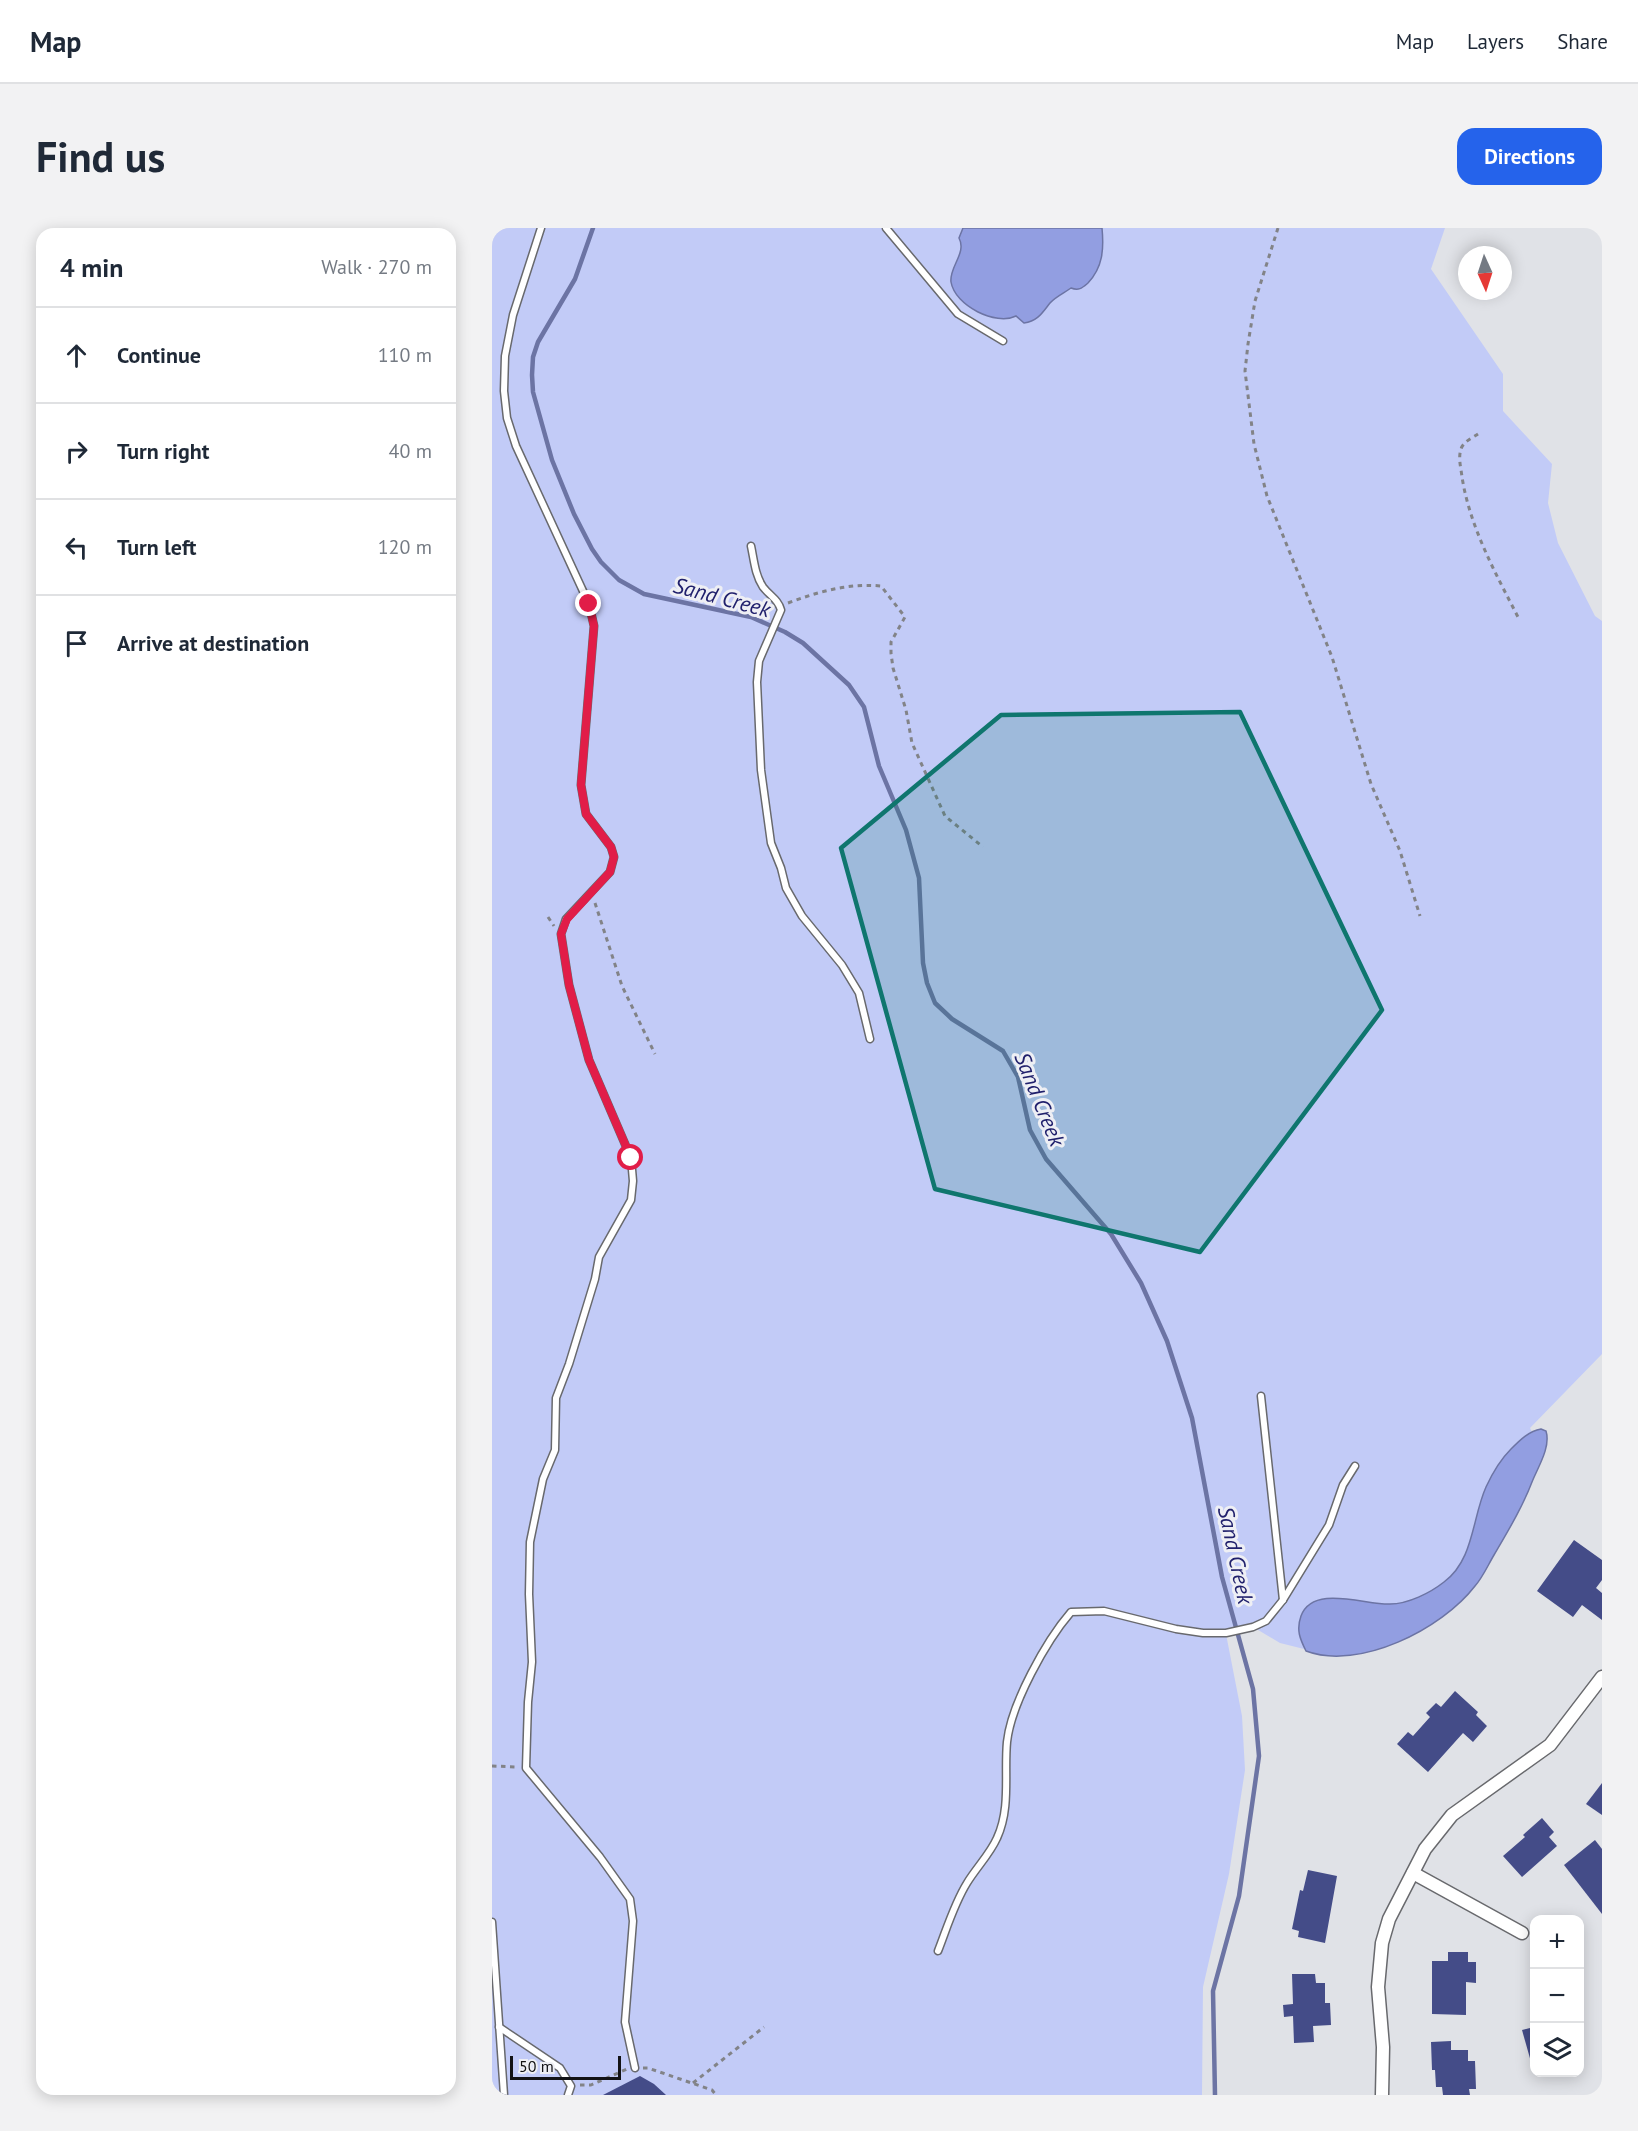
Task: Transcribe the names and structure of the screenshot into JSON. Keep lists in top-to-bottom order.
{
  "water": ["Sand Creek"],
  "scale_bar": "50 m",
  "north": "bottom",
  "page": {
    "header": "Map",
    "nav": ["Map", "Layers", "Share"],
    "buttons": "Directions",
    "title": "Find us",
    "heading": ["4 min", "Walk · 270 m"],
    "list": [
      ["Continue", "110 m"],
      ["Turn right", "40 m"],
      ["Turn left", "120 m"],
      "Arrive at destination"
    ],
    "map_buttons": ["+", "−"],
    "scale": "50 m"
  }
}
